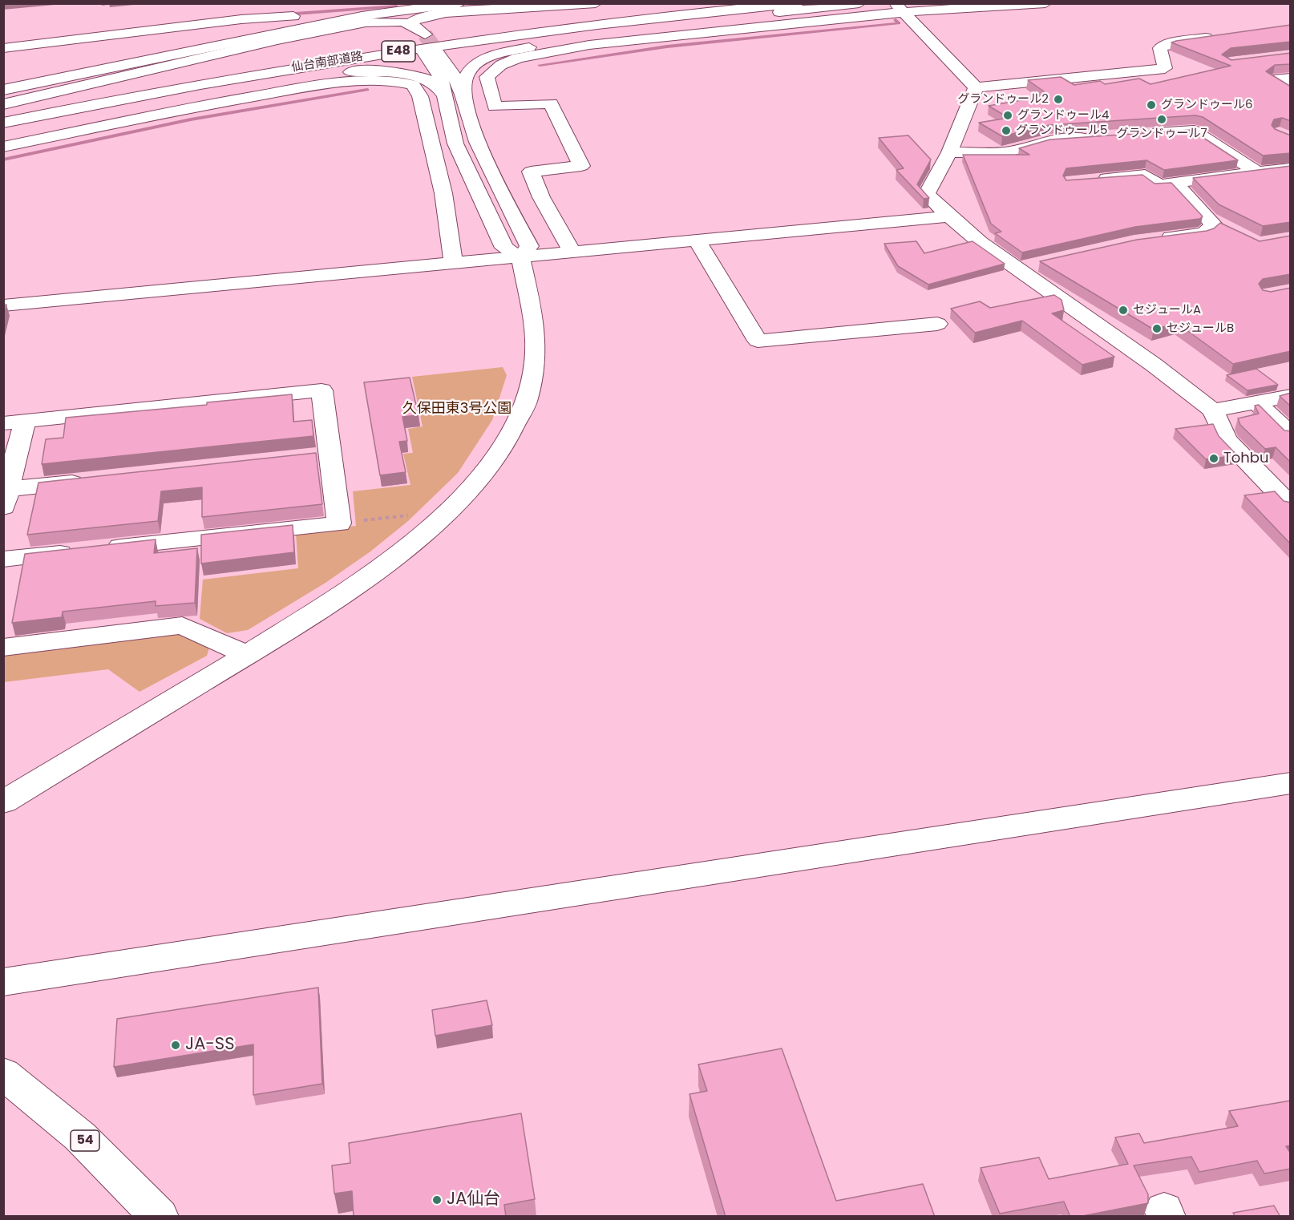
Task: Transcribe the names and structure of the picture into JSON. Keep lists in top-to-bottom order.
{
  "streets": {
    "main road": ["E48", "仙台南部道路", "54"]
  },
  "parks": ["久保田東3号公園"],
  "places": [
    "グランドゥール2",
    "グランドゥール6",
    "グランドゥール4",
    "グランドゥール7",
    "グランドゥール5",
    "セジュールA",
    "セジュールB",
    "Tohbu",
    "JA-SS",
    "JA仙台"
  ]
}
